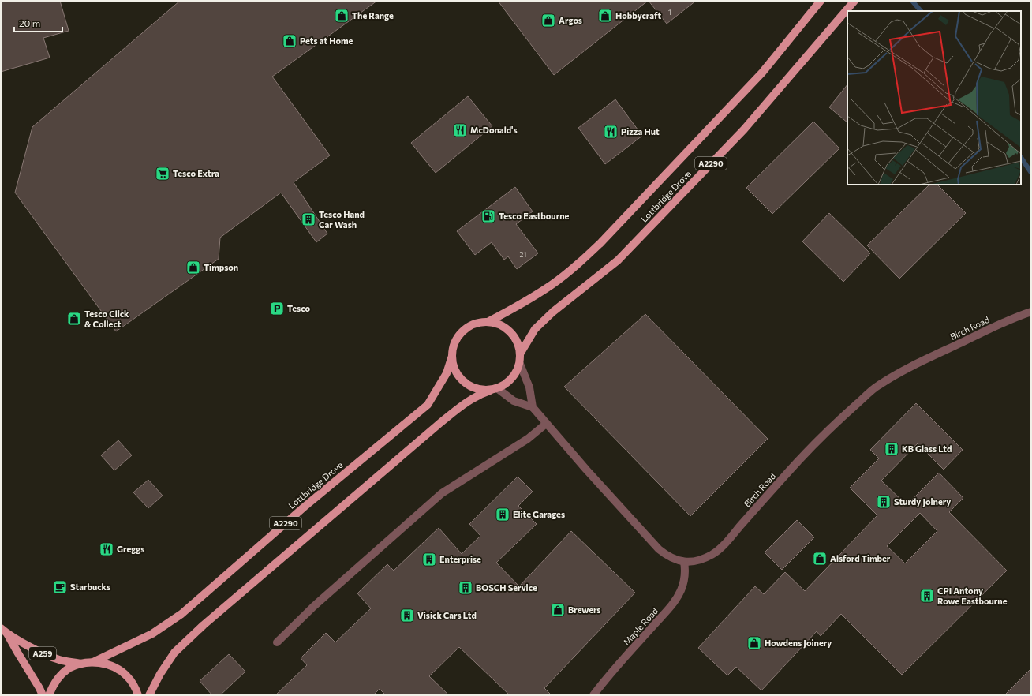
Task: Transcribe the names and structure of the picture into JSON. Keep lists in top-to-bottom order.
{
  "streets": {
    "main road": ["A2290", "Lottbridge Drove", "A259"],
    "street": ["Birch Road", "Maple Road"]
  },
  "crossings": [
    ["A2290", "Lottbridge Drove"],
    ["A2290", "Birch Road"],
    ["Lottbridge Drove", "Birch Road"],
    ["Birch Road", "Maple Road"]
  ],
  "places": {
    "shop": [
      "The Range",
      "Hobbycraft",
      "Argos",
      "Pets at Home",
      "Timpson",
      "Tesco Click & Collect",
      "Alsford Timber",
      "Brewers",
      "Howdens Joinery"
    ],
    "restaurant": ["McDonald's", "Pizza Hut", "Greggs"],
    "supermarket": ["Tesco Extra"],
    "fuel station": ["Tesco Eastbourne"],
    "building": [
      "Tesco Hand Car Wash",
      "KB Glass Ltd",
      "Sturdy Joinery",
      "Elite Garages",
      "Enterprise",
      "BOSCH Service",
      "CPI Antony Rowe Eastbourne",
      "Visick Cars Ltd"
    ],
    "parking": ["Tesco"],
    "cafe": ["Starbucks"]
  },
  "house_numbers": ["1", "21"],
  "scale_bar": "20 m"
}
